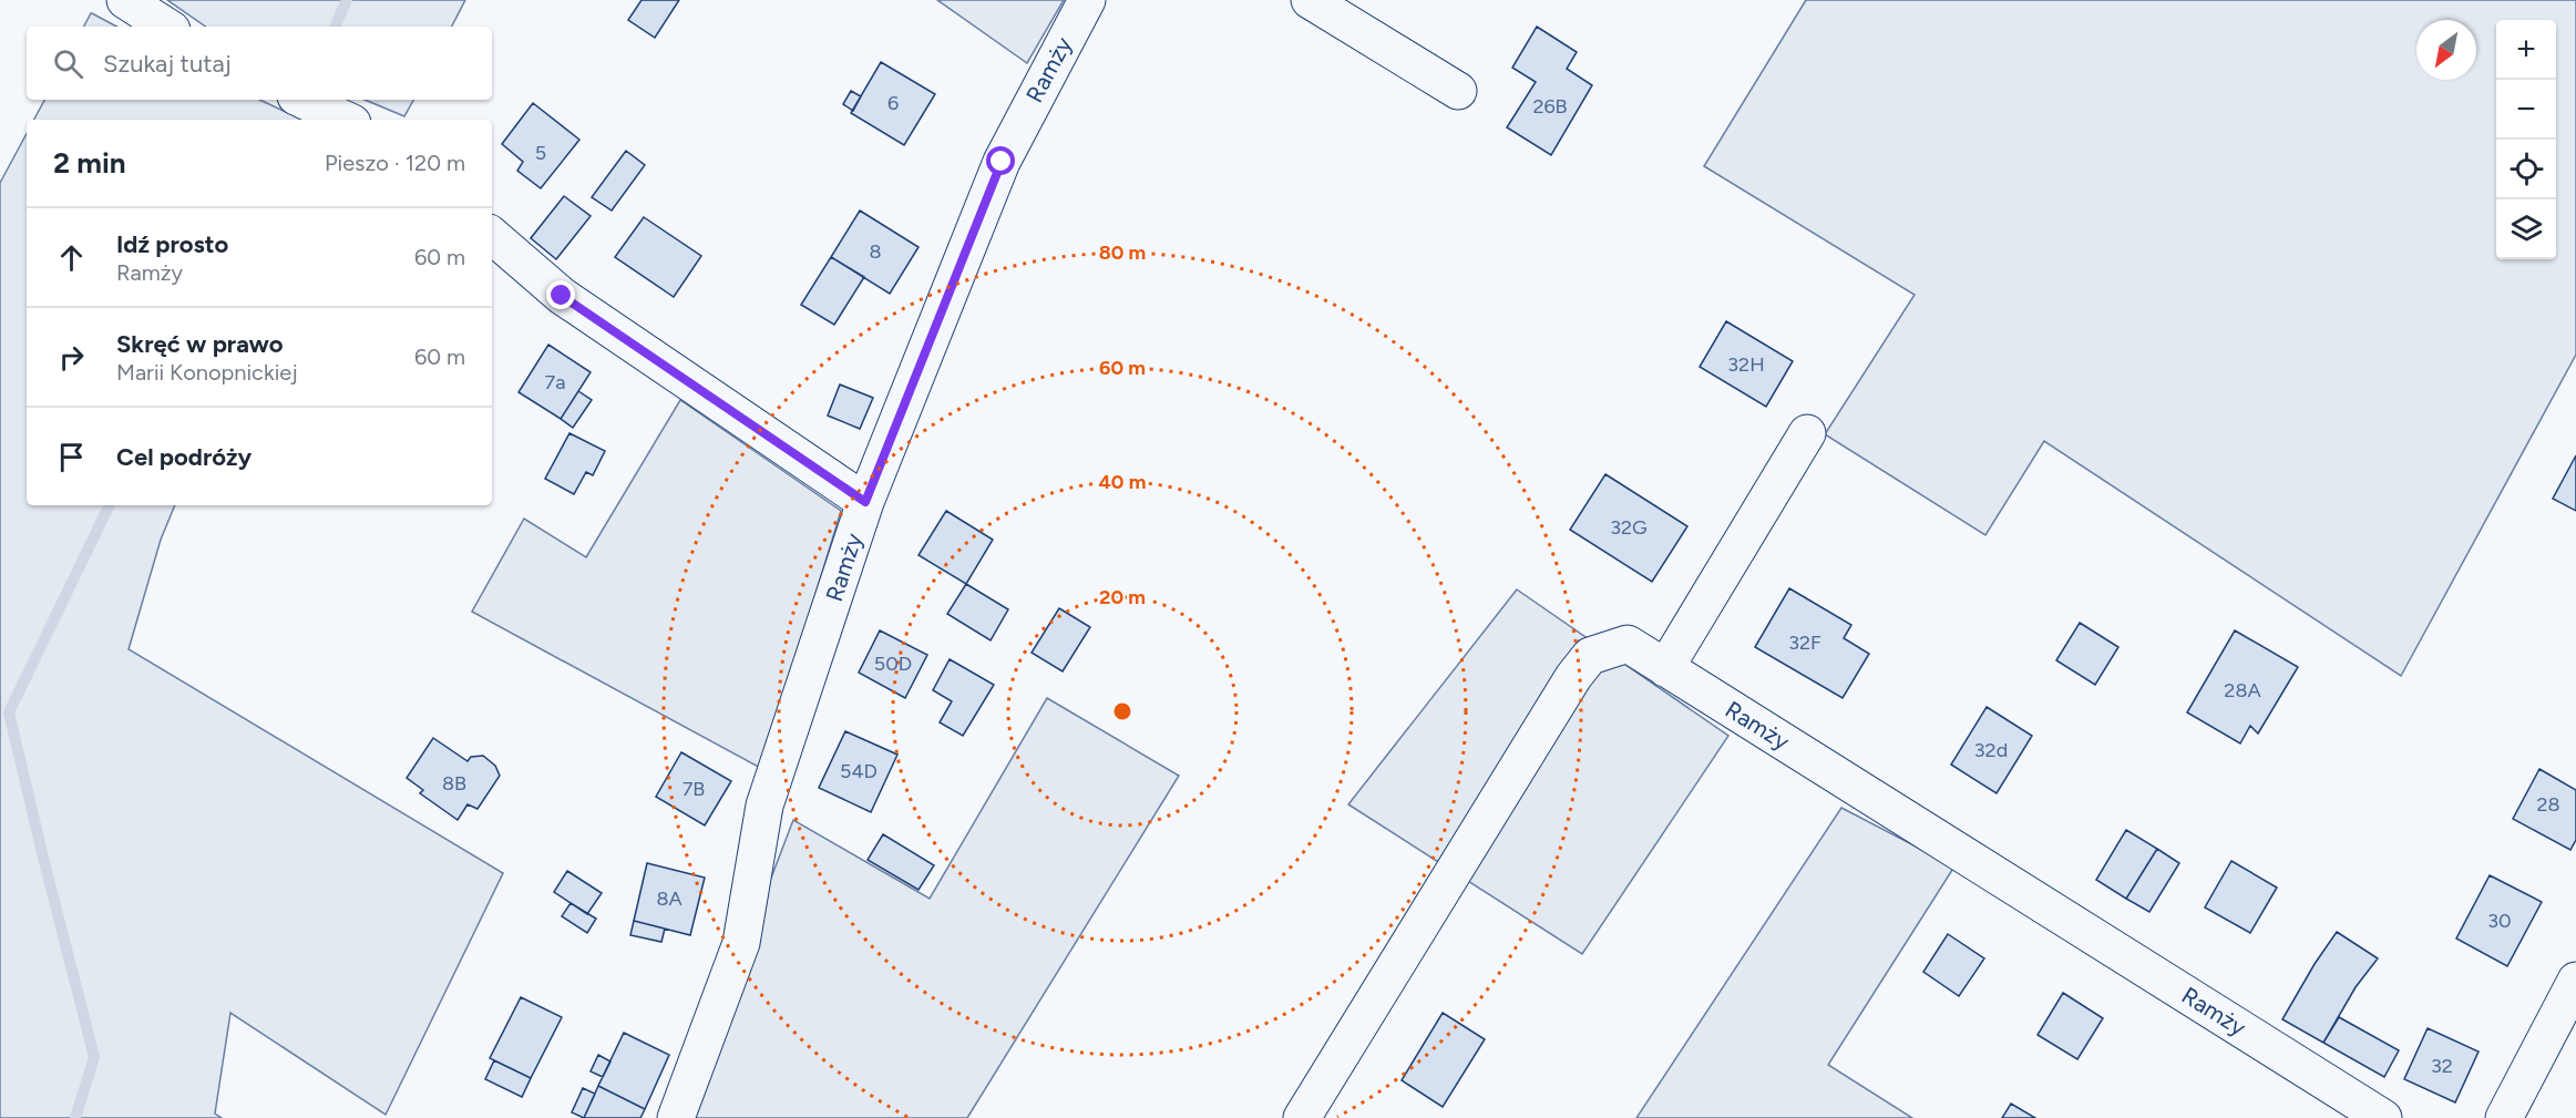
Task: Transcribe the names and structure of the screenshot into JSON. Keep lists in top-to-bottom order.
{
  "streets": {
    "street": ["Ramży"]
  },
  "house_numbers": [
    "6",
    "26B",
    "5",
    "8",
    "32H",
    "7a",
    "32G",
    "32F",
    "50D",
    "28A",
    "32d",
    "54D",
    "8B",
    "7B",
    "28",
    "8A",
    "30",
    "32"
  ],
  "north": "bottom left",
  "page": {
    "map_buttons": ["+", "−"],
    "search": "Szukaj tutaj",
    "heading": ["2 min", "Pieszo · 120 m"],
    "list": [
      ["Idź prosto", "Ramży", "60 m"],
      ["Skręć w prawo", "Marii Konopnickiej", "60 m"],
      "Cel podróży"
    ]
  },
  "rings": [
    "80 m",
    "60 m",
    "40 m",
    "20 m"
  ]
}
